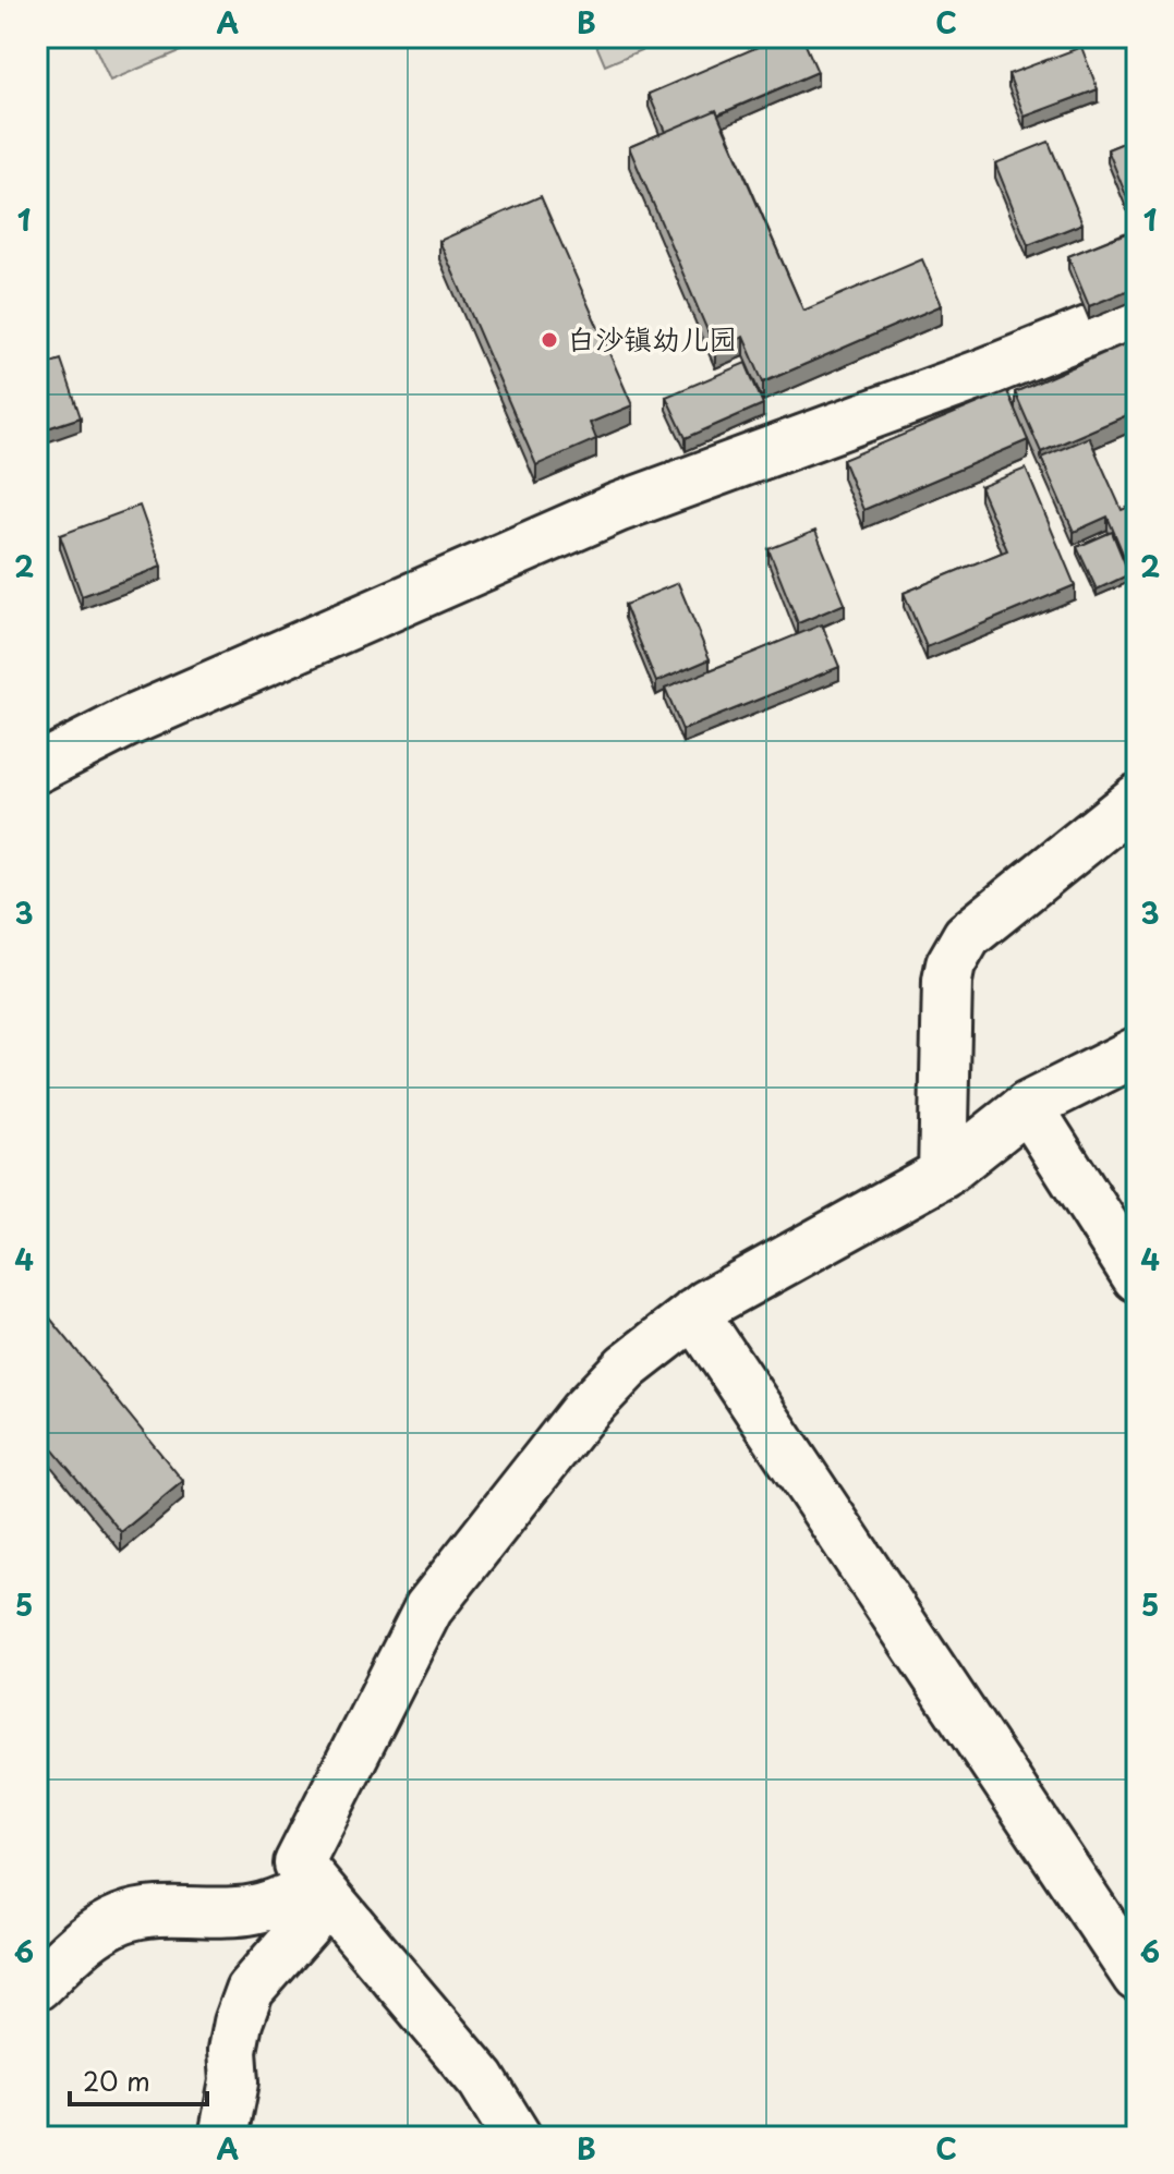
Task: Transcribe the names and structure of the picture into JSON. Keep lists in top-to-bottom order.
{
  "places": ["白沙镇幼儿园"],
  "scale_bar": "20 m",
  "grid": {
    "columns": ["A", "B", "C"],
    "rows": [
      "1",
      "2",
      "3",
      "4",
      "5",
      "6"
    ]
  }
}
